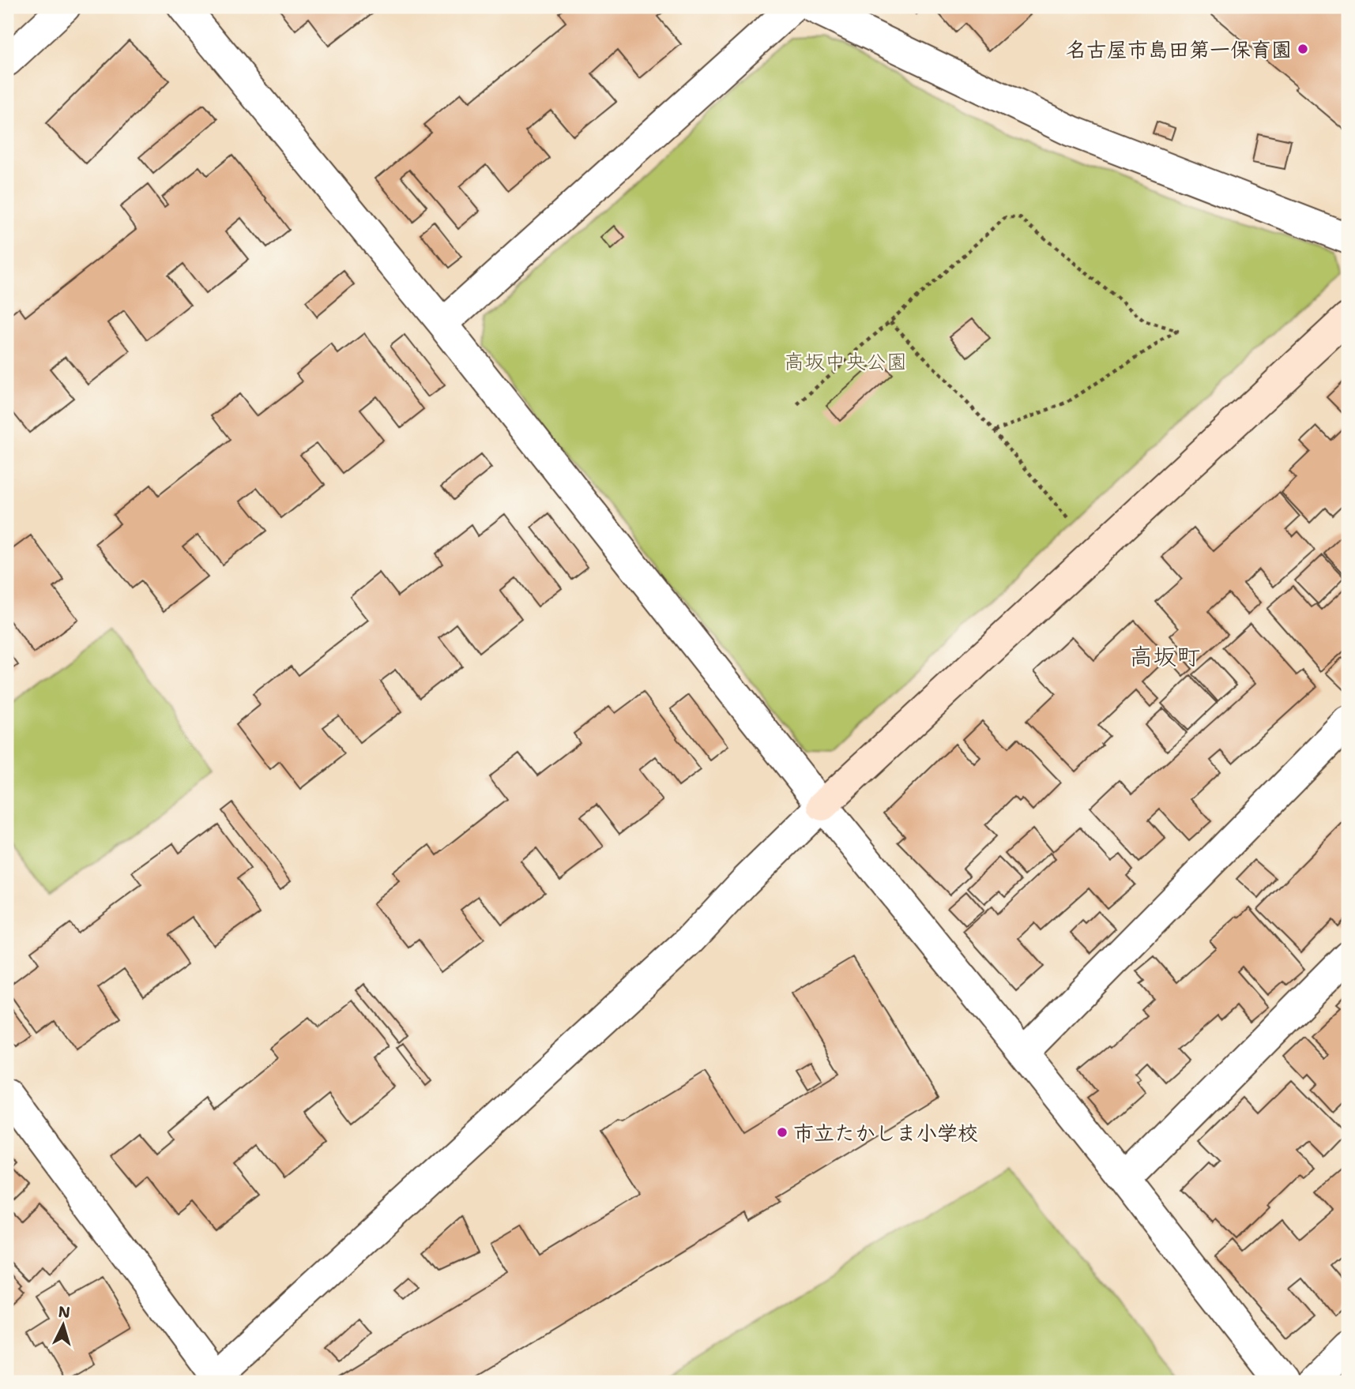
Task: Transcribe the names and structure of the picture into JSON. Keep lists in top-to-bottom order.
{
  "districts": ["高坂町"],
  "parks": ["高坂中央公園"],
  "places": ["名古屋市島田第一保育園", "市立たかしま小学校"],
  "north": "top"
}
